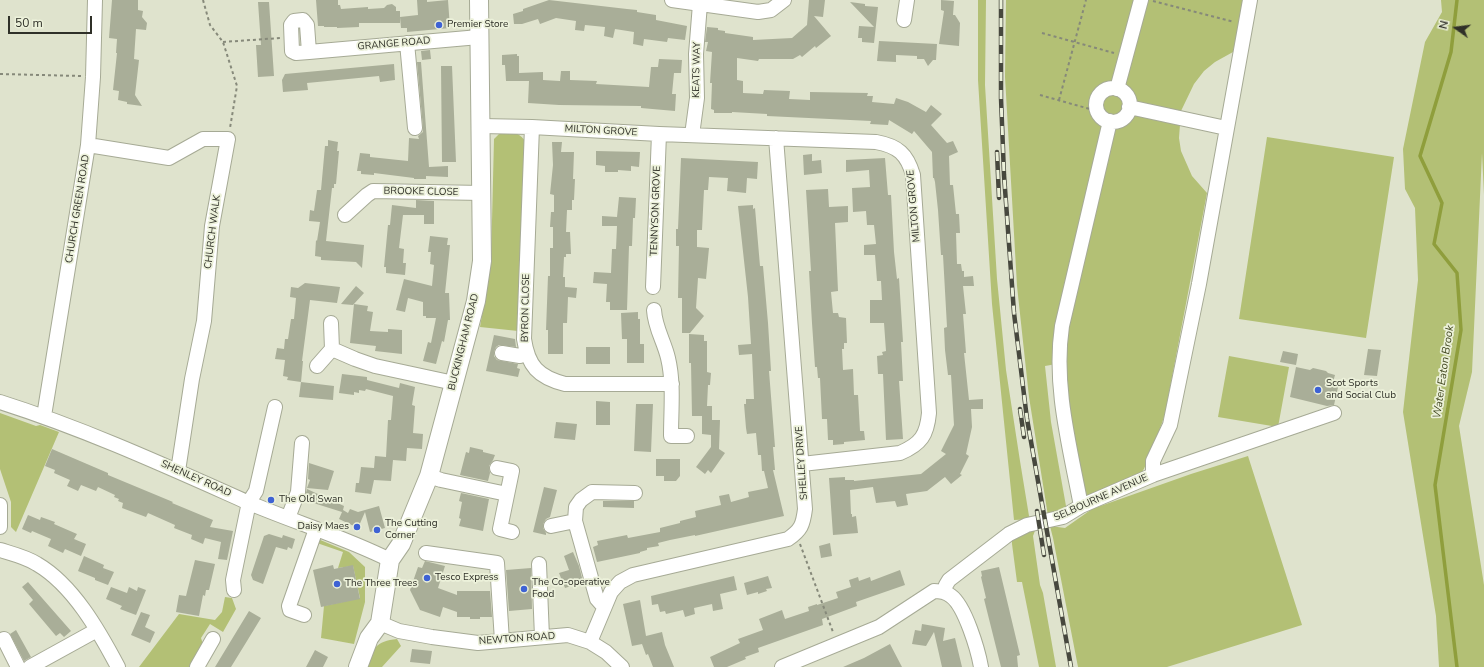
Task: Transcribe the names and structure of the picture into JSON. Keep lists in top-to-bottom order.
{
  "streets": {
    "main road": ["BUCKINGHAM ROAD"],
    "street": [
      "GRANGE ROAD",
      "KEATS WAY",
      "MILTON GROVE",
      "BROOKE CLOSE",
      "CHURCH GREEN ROAD",
      "TENNYSON GROVE",
      "CHURCH WALK",
      "BYRON CLOSE",
      "SHELLEY DRIVE",
      "SHENLEY ROAD",
      "SELBOURNE AVENUE",
      "NEWTON ROAD"
    ]
  },
  "crossings": [
    ["GRANGE ROAD", "BUCKINGHAM ROAD"],
    ["KEATS WAY", "MILTON GROVE"],
    ["MILTON GROVE", "TENNYSON GROVE"],
    ["MILTON GROVE", "BYRON CLOSE"],
    ["MILTON GROVE", "BUCKINGHAM ROAD"],
    ["MILTON GROVE", "SHELLEY DRIVE"],
    ["BROOKE CLOSE", "BUCKINGHAM ROAD"],
    ["CHURCH GREEN ROAD", "SHENLEY ROAD"],
    ["CHURCH WALK", "SHENLEY ROAD"],
    ["BUCKINGHAM ROAD", "SHENLEY ROAD"],
    ["BUCKINGHAM ROAD", "NEWTON ROAD"]
  ],
  "water": ["Water Eaton Brook"],
  "places": [
    "Premier Store",
    "Scot Sports and Social Club",
    "The Old Swan",
    "Daisy Maes",
    "The Cutting Corner",
    "Tesco Express",
    "The Three Trees",
    "The Co-operative Food"
  ],
  "scale_bar": "50 m",
  "north": "left"
}
